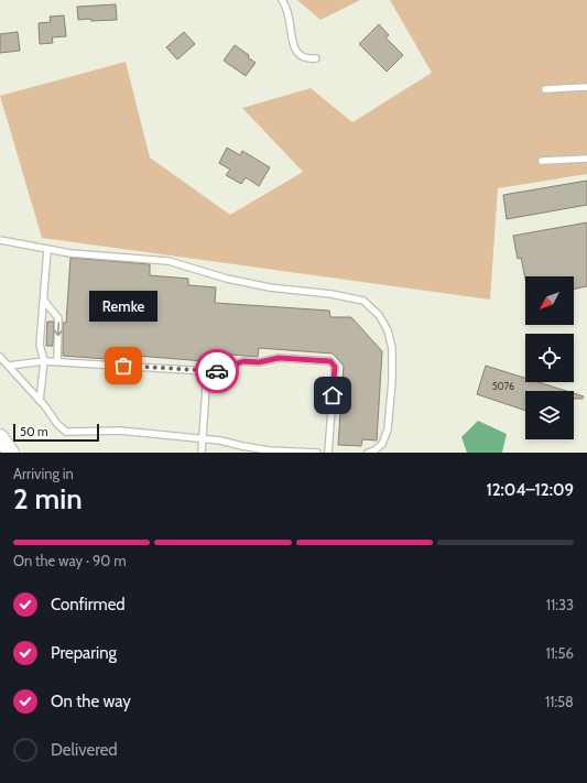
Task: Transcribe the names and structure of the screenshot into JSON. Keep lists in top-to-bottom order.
{
  "places": ["Remke"],
  "house_numbers": ["5076"],
  "scale_bar": "50 m",
  "north": "bottom left",
  "page": {
    "bubble": "Remke",
    "scale": "50 m",
    "heading": ["2 min", "Arriving in", "12:04–12:09"],
    "bar": "On the way · 90 m",
    "list": [
      ["Confirmed", "11:33"],
      ["Preparing", "11:56"],
      ["On the way", "11:58"],
      "Delivered"
    ]
  }
}
